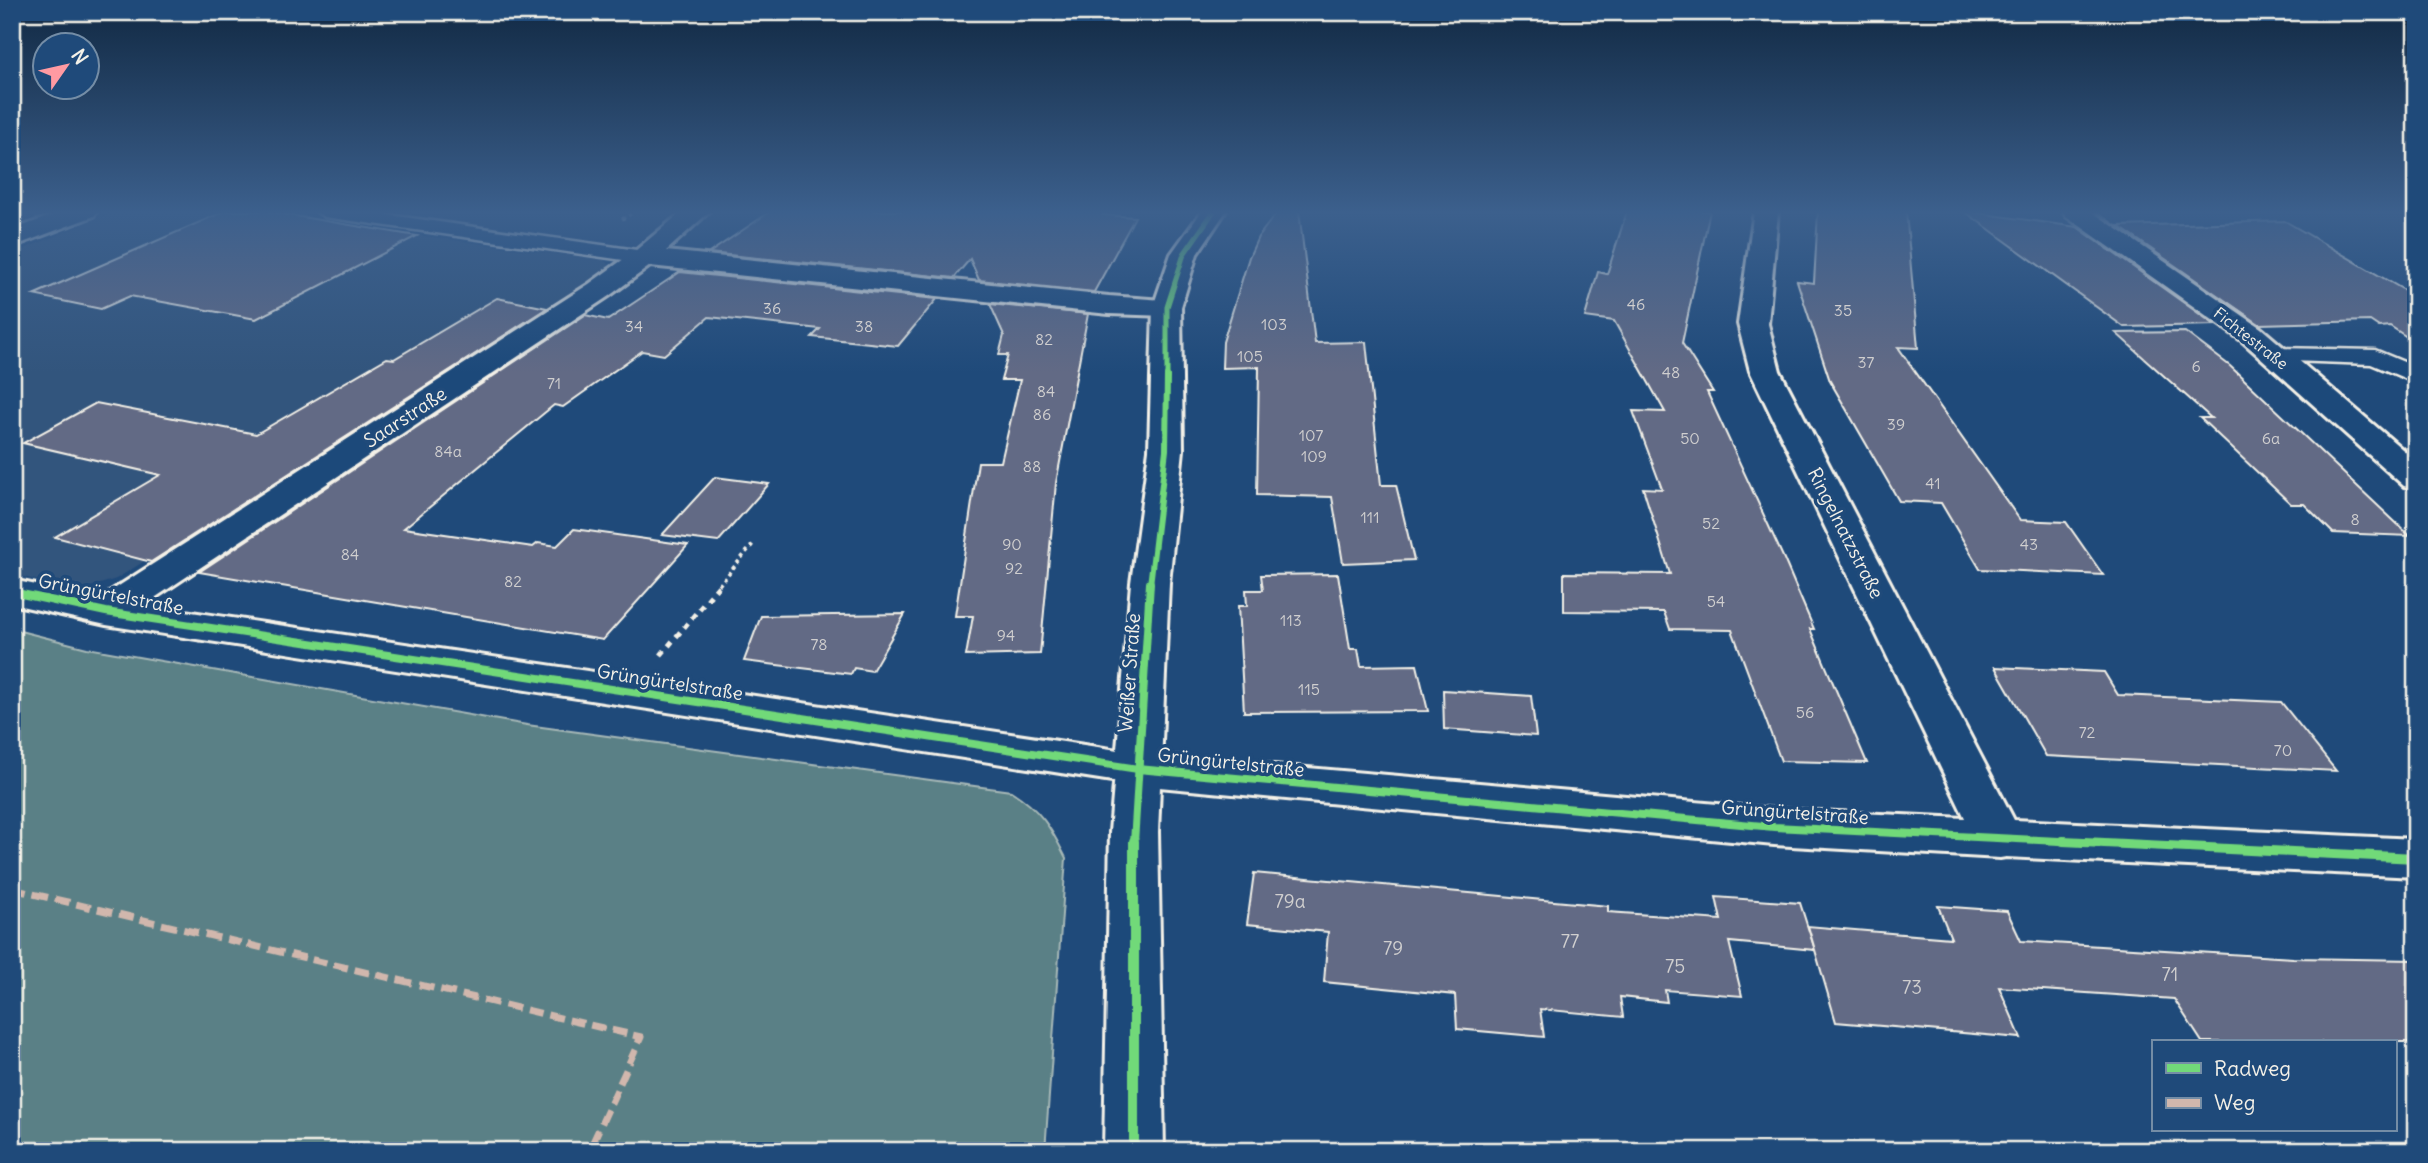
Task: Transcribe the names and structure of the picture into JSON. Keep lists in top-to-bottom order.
{
  "streets": {
    "street": [
      "Fichtestraße",
      "Saarstraße",
      "Ringelnatzstraße",
      "Grüngürtelstraße",
      "Weißer Straße"
    ]
  },
  "crossings": [
    ["Saarstraße", "Grüngürtelstraße"],
    ["Ringelnatzstraße", "Grüngürtelstraße"],
    ["Grüngürtelstraße", "Weißer Straße"]
  ],
  "house_numbers": [
    "46",
    "36",
    "35",
    "103",
    "34",
    "38",
    "82",
    "105",
    "37",
    "6",
    "48",
    "71",
    "84",
    "86",
    "39",
    "107",
    "50",
    "6a",
    "84a",
    "109",
    "88",
    "41",
    "111",
    "8",
    "52",
    "90",
    "43",
    "84",
    "92",
    "82",
    "54",
    "113",
    "94",
    "78",
    "115",
    "56",
    "72",
    "70",
    "79a",
    "77",
    "79",
    "75",
    "71",
    "73"
  ],
  "legend": ["Radweg", "Weg"],
  "north": "top right"
}
